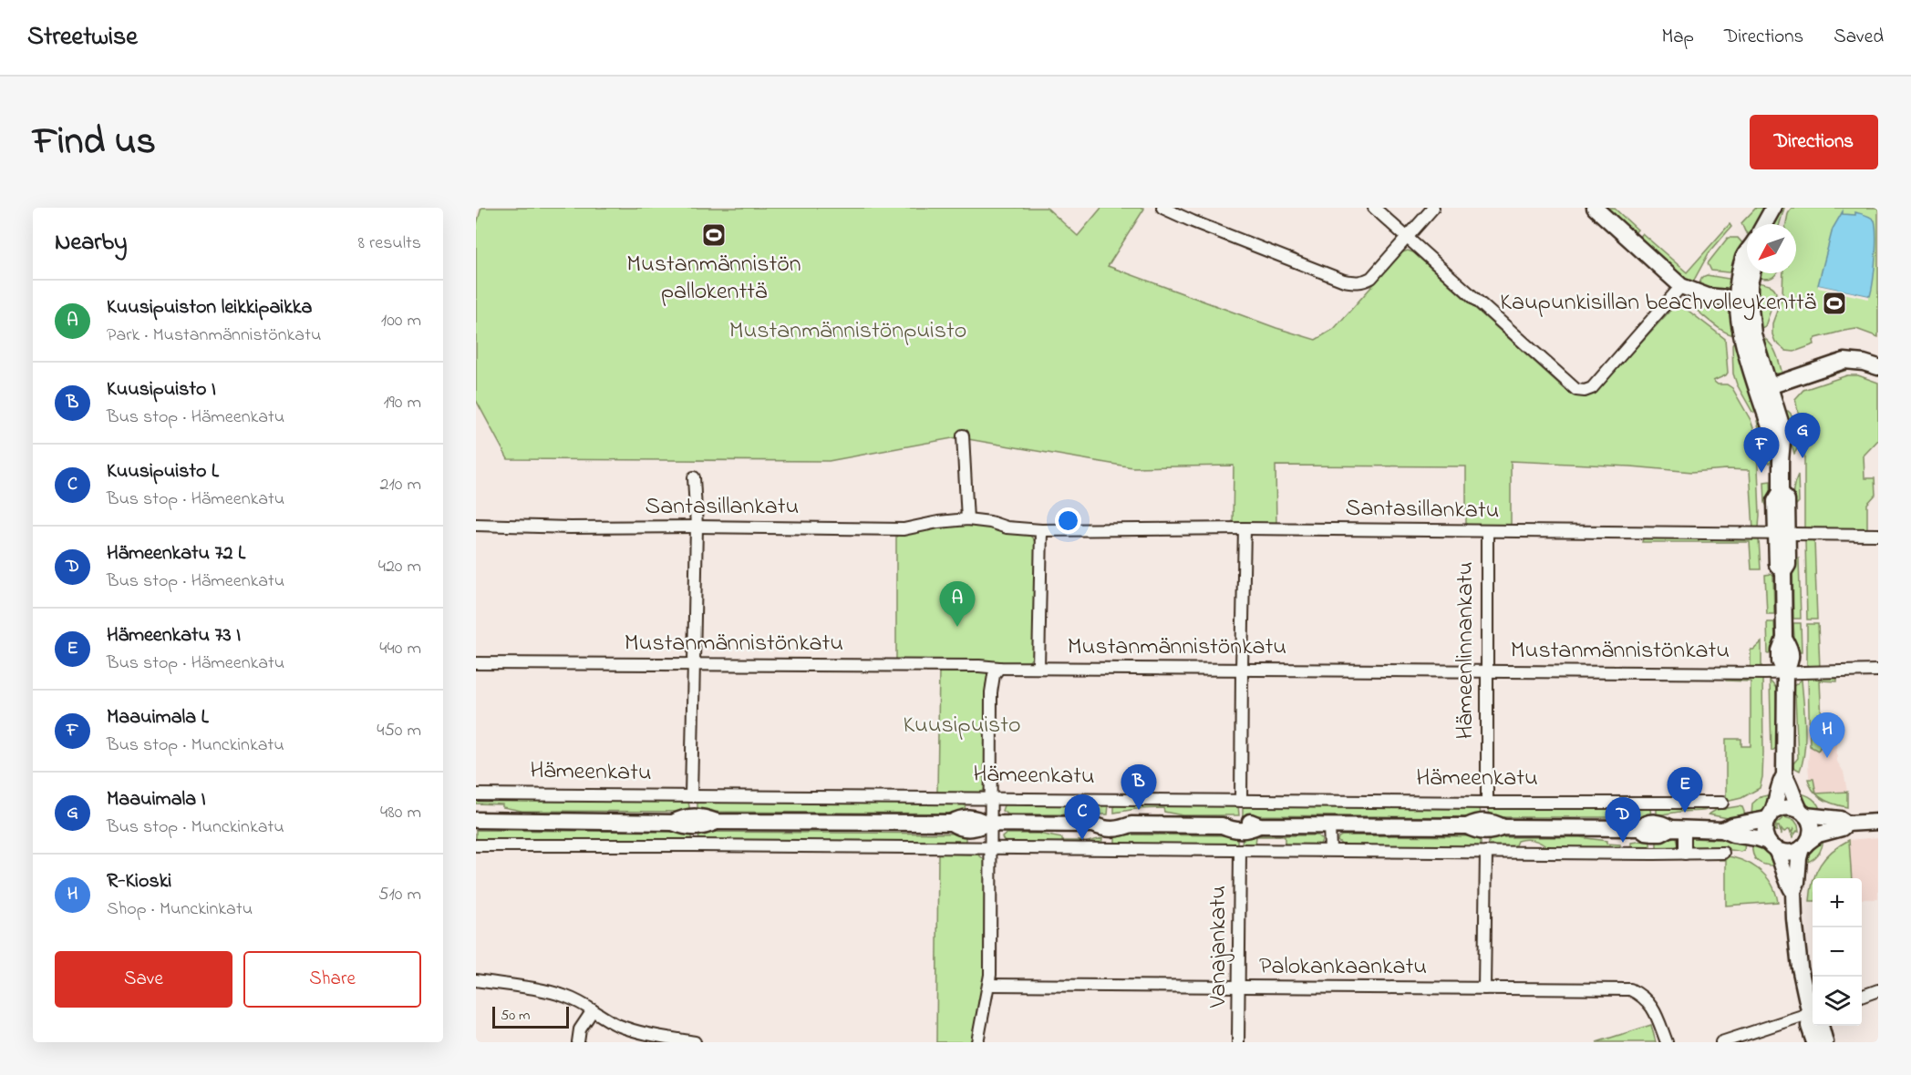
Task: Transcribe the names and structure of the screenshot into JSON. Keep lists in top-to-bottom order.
{
  "streets": {
    "main road": ["Hämeenkatu"],
    "street": [
      "Santasillankatu",
      "Mustanmännistönkatu",
      "Hämeenlinnankatu",
      "Vanajankatu",
      "Palokankaankatu"
    ]
  },
  "crossings": [
    ["Santasillankatu", "Hämeenlinnankatu"],
    ["Mustanmännistönkatu", "Hämeenlinnankatu"],
    ["Hämeenlinnankatu", "Hämeenkatu"],
    ["Vanajankatu", "Palokankaankatu"]
  ],
  "parks": ["Mustanmännistönpuisto", "Kuusipuisto"],
  "places": {
    "sports": ["Mustanmännistön pallokenttä", "Kaupunkisillan beachvolleykenttä"]
  },
  "scale_bar": "50 m",
  "north": "bottom left",
  "page": {
    "header": "Streetwise",
    "nav": ["Map", "Directions", "Saved"],
    "title": "Find us",
    "buttons": [
      "Directions",
      ["Save", "Share"]
    ],
    "heading": ["Nearby", "8 results"],
    "list": [
      {
        "mark": "A",
        "name": "Kuusipuiston leikkipaikka",
        "note": "Park · Mustanmännistönkatu",
        "value": "100 m"
      },
      {
        "mark": "B",
        "name": "Kuusipuisto I",
        "note": "Bus stop · Hämeenkatu",
        "value": "190 m"
      },
      {
        "mark": "C",
        "name": "Kuusipuisto L",
        "note": "Bus stop · Hämeenkatu",
        "value": "210 m"
      },
      {
        "mark": "D",
        "name": "Hämeenkatu 72 L",
        "note": "Bus stop · Hämeenkatu",
        "value": "420 m"
      },
      {
        "mark": "E",
        "name": "Hämeenkatu 73 I",
        "note": "Bus stop · Hämeenkatu",
        "value": "440 m"
      },
      {
        "mark": "F",
        "name": "Maauimala L",
        "note": "Bus stop · Munckinkatu",
        "value": "450 m"
      },
      {
        "mark": "G",
        "name": "Maauimala I",
        "note": "Bus stop · Munckinkatu",
        "value": "480 m"
      },
      {
        "mark": "H",
        "name": "R-Kioski",
        "note": "Shop · Munckinkatu",
        "value": "510 m"
      }
    ],
    "pins": [
      "G",
      "F",
      "A",
      "H",
      "B",
      "E",
      "C",
      "D"
    ],
    "map_buttons": ["+", "−"],
    "scale": "50 m"
  }
}
